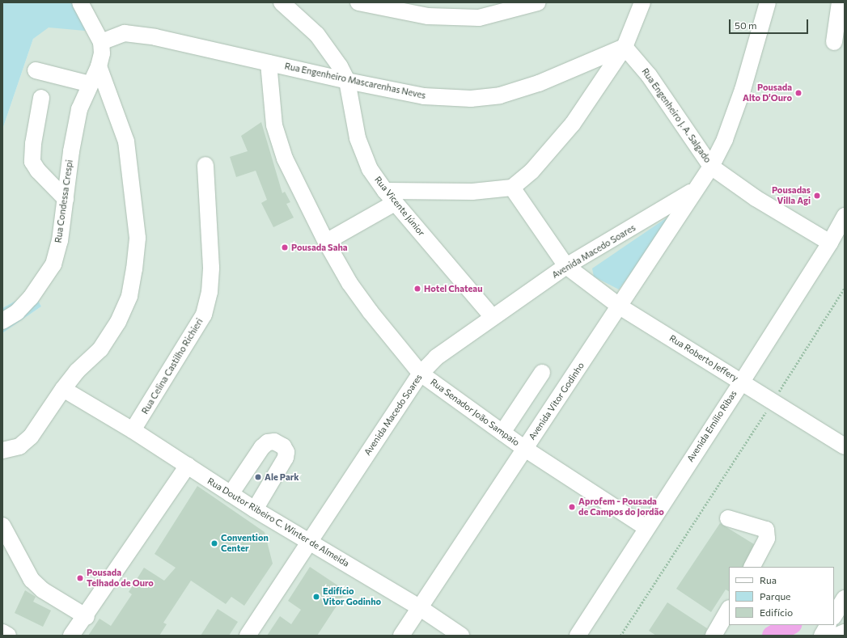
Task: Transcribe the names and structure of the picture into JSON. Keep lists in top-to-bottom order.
{
  "streets": {
    "street": [
      "Rua Engenheiro Mascarenhas Neves",
      "Rua Engenheiro J. A. Salgado",
      "Rua Condessa Crespi",
      "Rua Vicente Júnior",
      "Avenida Macedo Soares",
      "Rua Roberto Jeffery",
      "Rua Celina Castilho Richieri",
      "Avenida Vitor Godinho",
      "Rua Senador João Sampaio",
      "Avenida Emílio Ribas",
      "Rua Doutor Ribeiro C. Winter de Almeida"
    ]
  },
  "crossings": [
    ["Rua Engenheiro Mascarenhas Neves", "Rua Engenheiro J. A. Salgado"],
    ["Rua Engenheiro Mascarenhas Neves", "Rua Condessa Crespi"],
    ["Rua Engenheiro Mascarenhas Neves", "Rua Vicente Júnior"],
    ["Rua Engenheiro Mascarenhas Neves", "Rua Senador João Sampaio"],
    ["Rua Engenheiro J. A. Salgado", "Avenida Macedo Soares"],
    ["Rua Engenheiro J. A. Salgado", "Avenida Emílio Ribas"],
    ["Rua Vicente Júnior", "Avenida Macedo Soares"],
    ["Avenida Macedo Soares", "Rua Roberto Jeffery"],
    ["Avenida Macedo Soares", "Avenida Vitor Godinho"],
    ["Avenida Macedo Soares", "Rua Senador João Sampaio"],
    ["Avenida Macedo Soares", "Rua Doutor Ribeiro C. Winter de Almeida"],
    ["Rua Roberto Jeffery", "Avenida Vitor Godinho"],
    ["Rua Roberto Jeffery", "Avenida Emílio Ribas"],
    ["Rua Celina Castilho Richieri", "Rua Doutor Ribeiro C. Winter de Almeida"],
    ["Avenida Vitor Godinho", "Rua Senador João Sampaio"],
    ["Avenida Vitor Godinho", "Rua Doutor Ribeiro C. Winter de Almeida"],
    ["Rua Senador João Sampaio", "Avenida Emílio Ribas"]
  ],
  "places": [
    "Pousada Alto D'Ouro",
    "Pousadas Villa Agi",
    "Pousada Saha",
    "Hotel Chateau",
    "Ale Park",
    "Aprofem - Pousada de Campos do Jordão",
    "Convention Center",
    "Pousada Telhado de Ouro",
    "Edifício Vitor Godinho"
  ],
  "legend": ["Rua", "Parque", "Edifício"],
  "scale_bar": "50 m"
}
